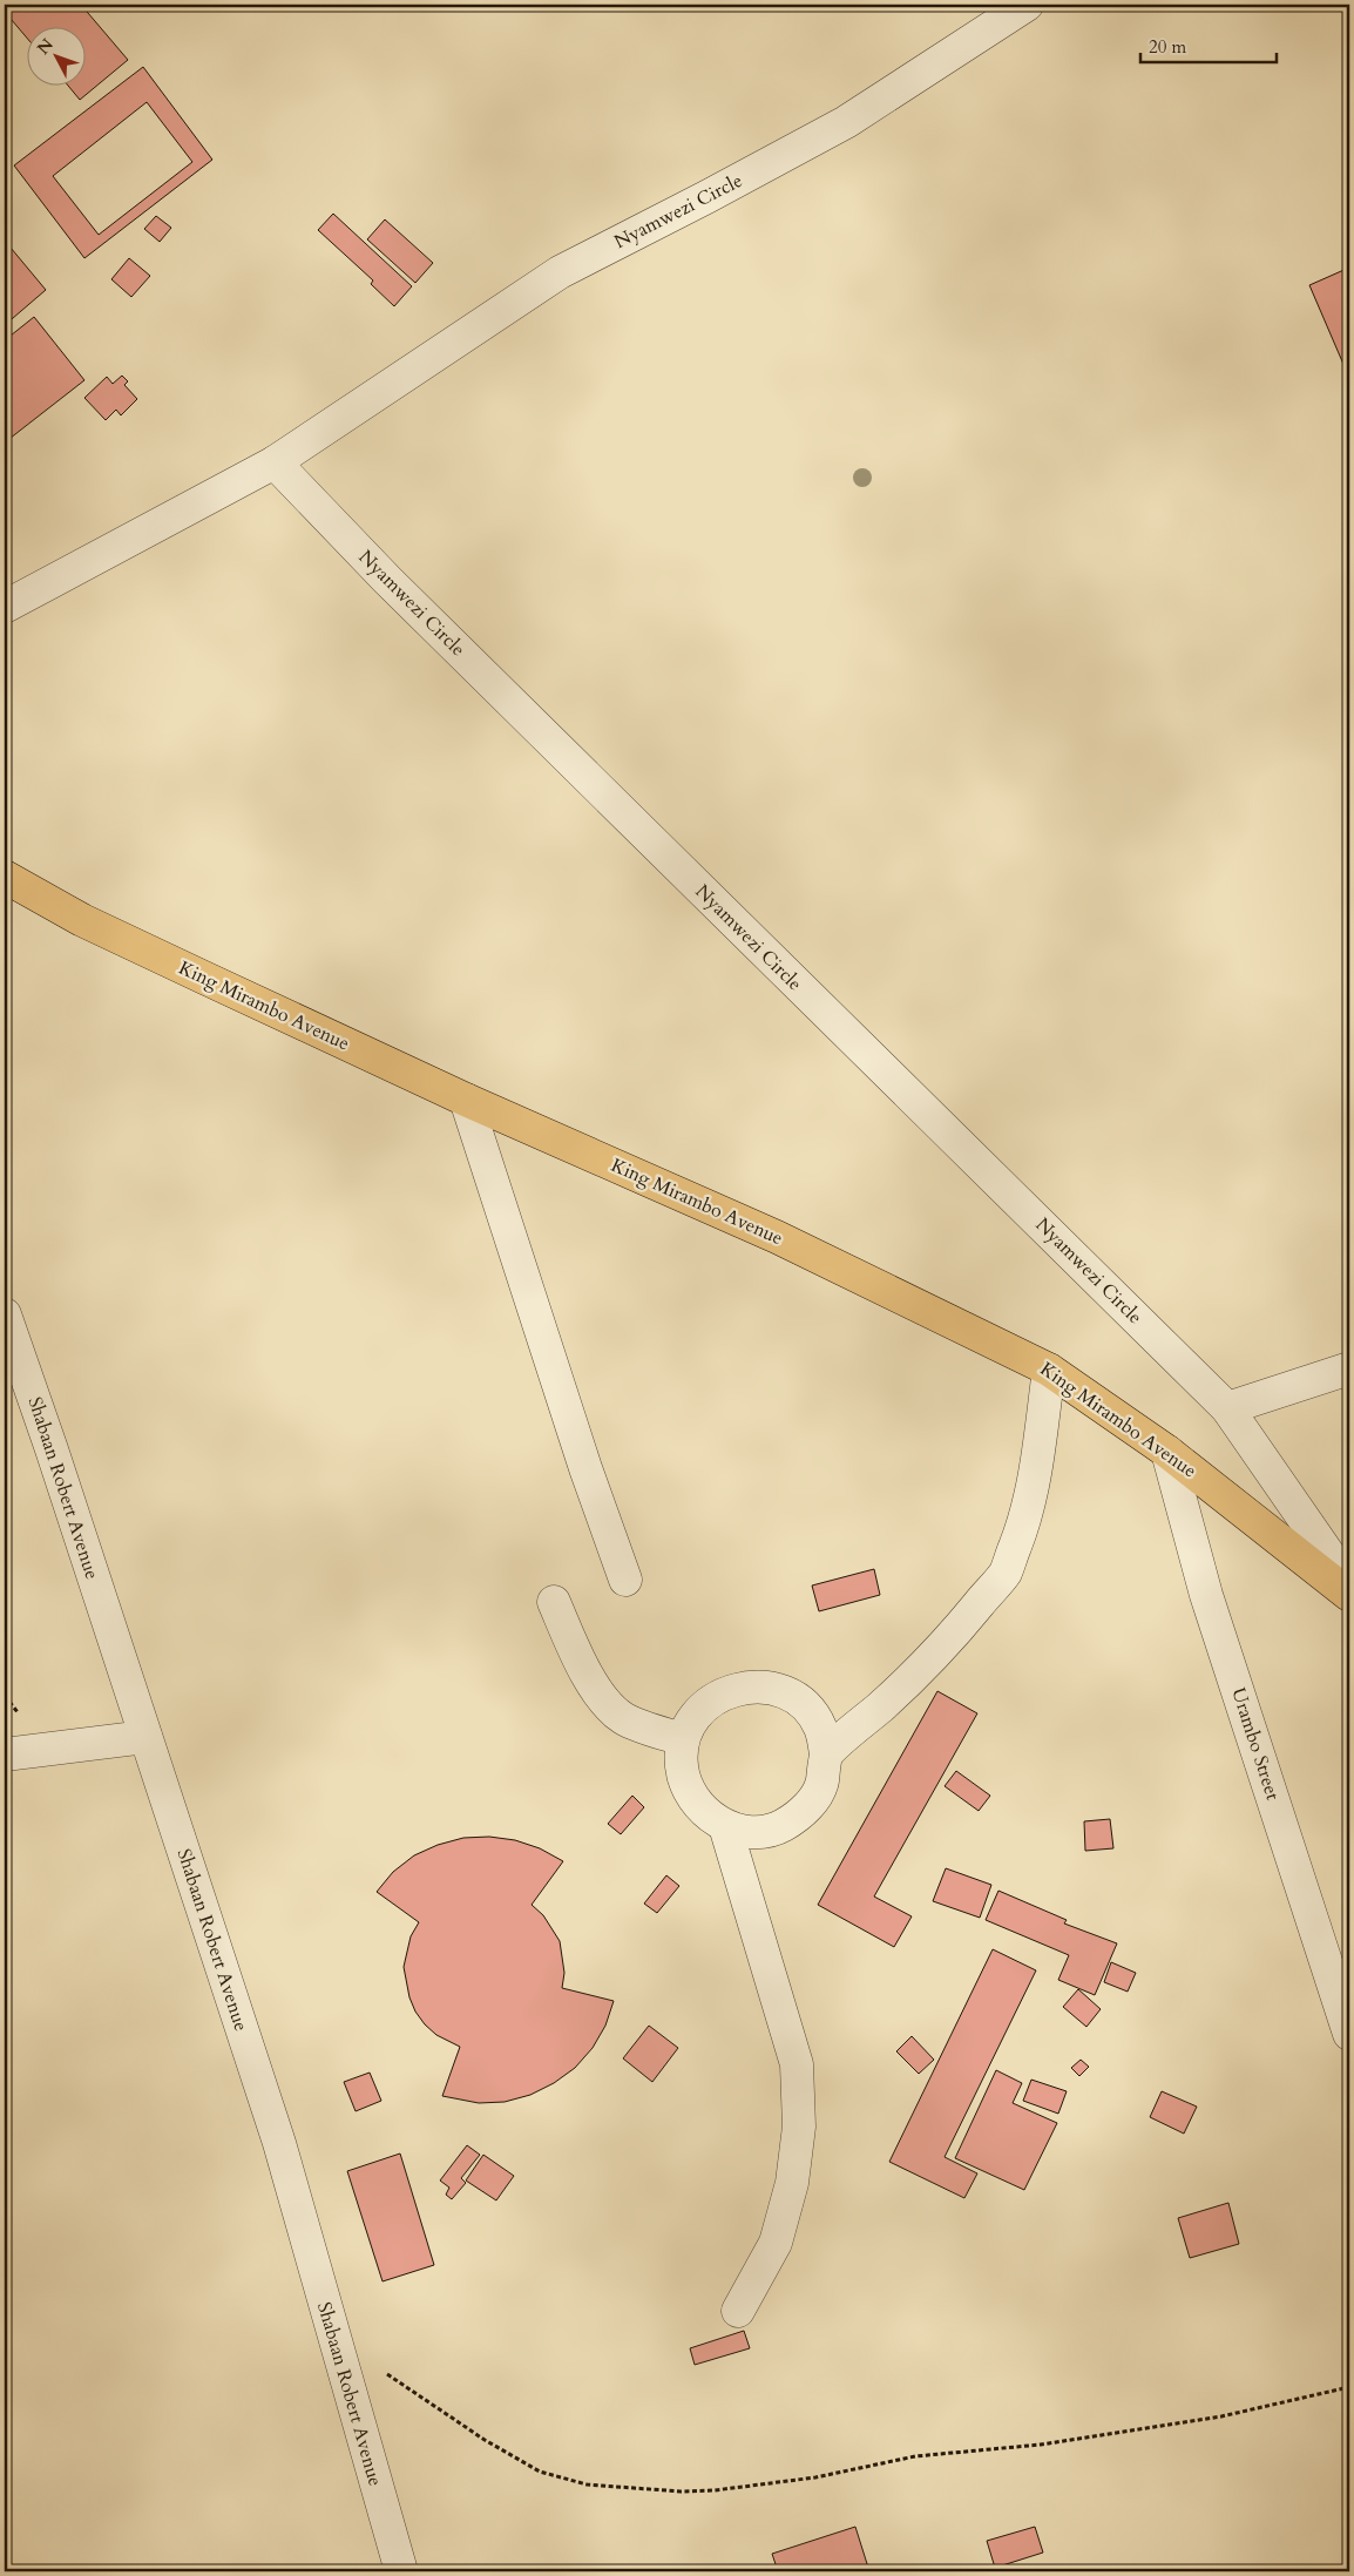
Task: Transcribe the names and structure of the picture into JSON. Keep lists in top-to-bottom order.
{
  "streets": {
    "main road": ["King Mirambo Avenue"],
    "street": ["Nyamwezi Circle", "Shabaan Robert Avenue", "Urambo Street"]
  },
  "crossings": [
    ["King Mirambo Avenue", "Urambo Street"]
  ],
  "scale_bar": "20 m",
  "north": "top left"
}
